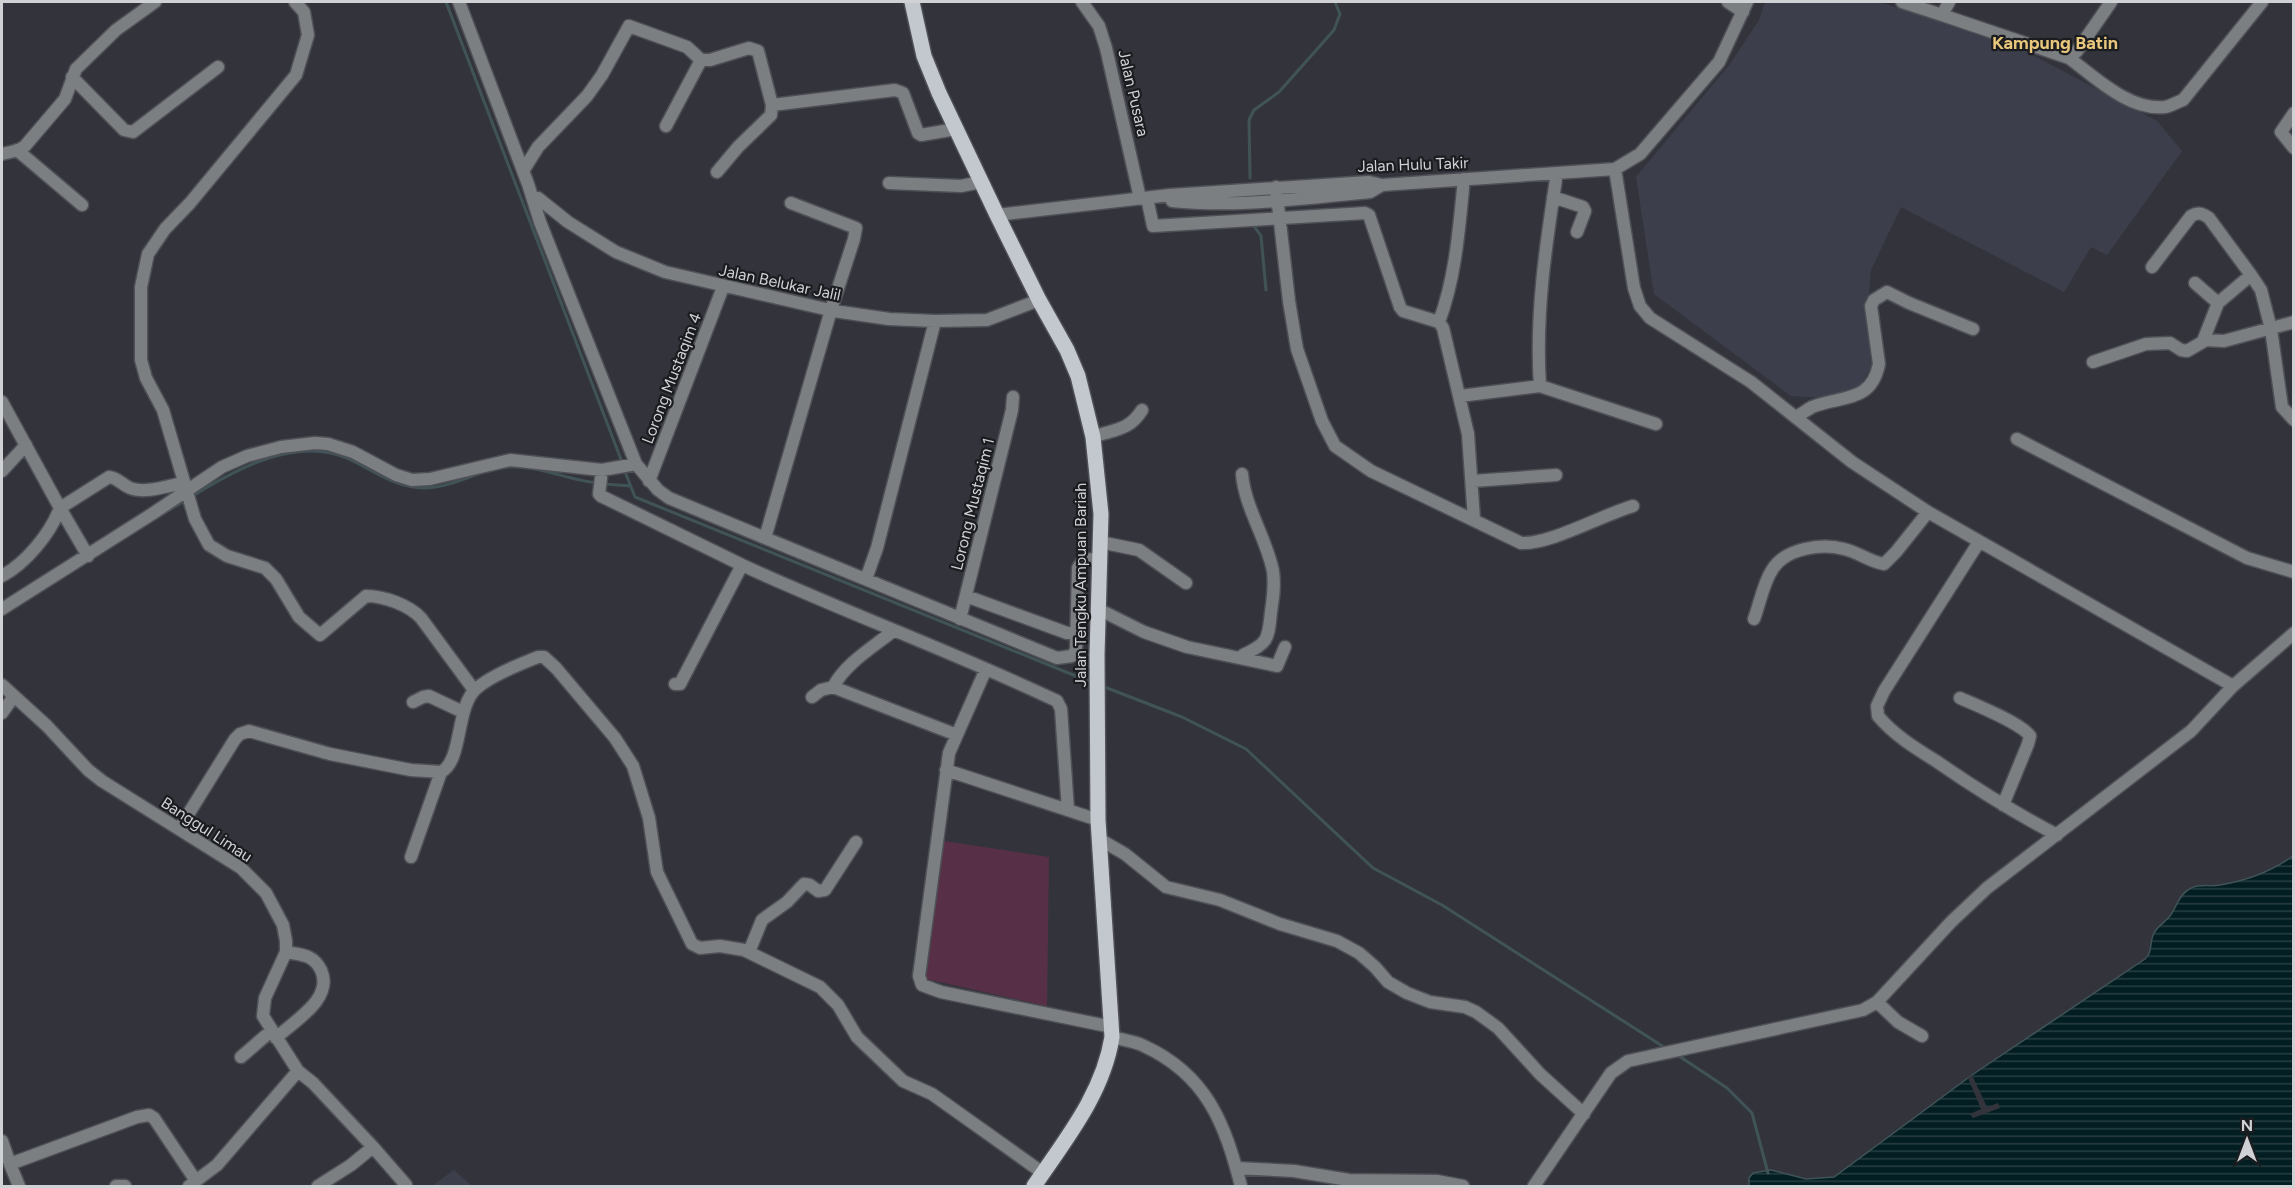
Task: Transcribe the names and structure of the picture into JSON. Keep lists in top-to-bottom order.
{
  "streets": {
    "main road": ["Jalan Tengku Ampuan Bariah"],
    "street": [
      "Jalan Pusara",
      "Jalan Hulu Takir",
      "Jalan Belukar Jalil",
      "Lorong Mustaqim 4",
      "Lorong Mustaqim 1",
      "Banggul Limau"
    ]
  },
  "crossings": [
    ["Jalan Pusara", "Jalan Hulu Takir"],
    ["Jalan Hulu Takir", "Jalan Tengku Ampuan Bariah"],
    ["Jalan Belukar Jalil", "Lorong Mustaqim 4"],
    ["Jalan Belukar Jalil", "Jalan Tengku Ampuan Bariah"]
  ],
  "districts": ["Kampung Batin"],
  "north": "top"
}
